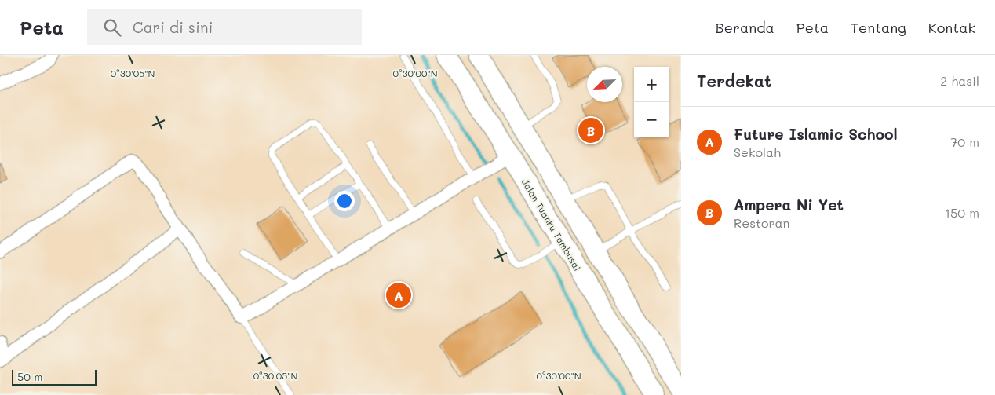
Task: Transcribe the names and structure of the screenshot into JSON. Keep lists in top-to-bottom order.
{
  "streets": {
    "main road": ["Jalan Tuanku Tambusai"]
  },
  "scale_bar": "50 m",
  "north": "bottom left",
  "page": {
    "header": "Peta",
    "search": "Cari di sini",
    "nav": [
      "Beranda",
      "Peta",
      "Tentang",
      "Kontak"
    ],
    "heading": ["Terdekat", "2 hasil"],
    "map_buttons": ["+", "−"],
    "list": [
      {
        "mark": "A",
        "name": "Future Islamic School",
        "note": "Sekolah",
        "value": "70 m"
      },
      {
        "mark": "B",
        "name": "Ampera Ni Yet",
        "note": "Restoran",
        "value": "150 m"
      }
    ],
    "pins": ["B", "A"],
    "scale": "50 m"
  },
  "coordinates": ["0°30'05\"N", "0°30'00\"N"]
}
